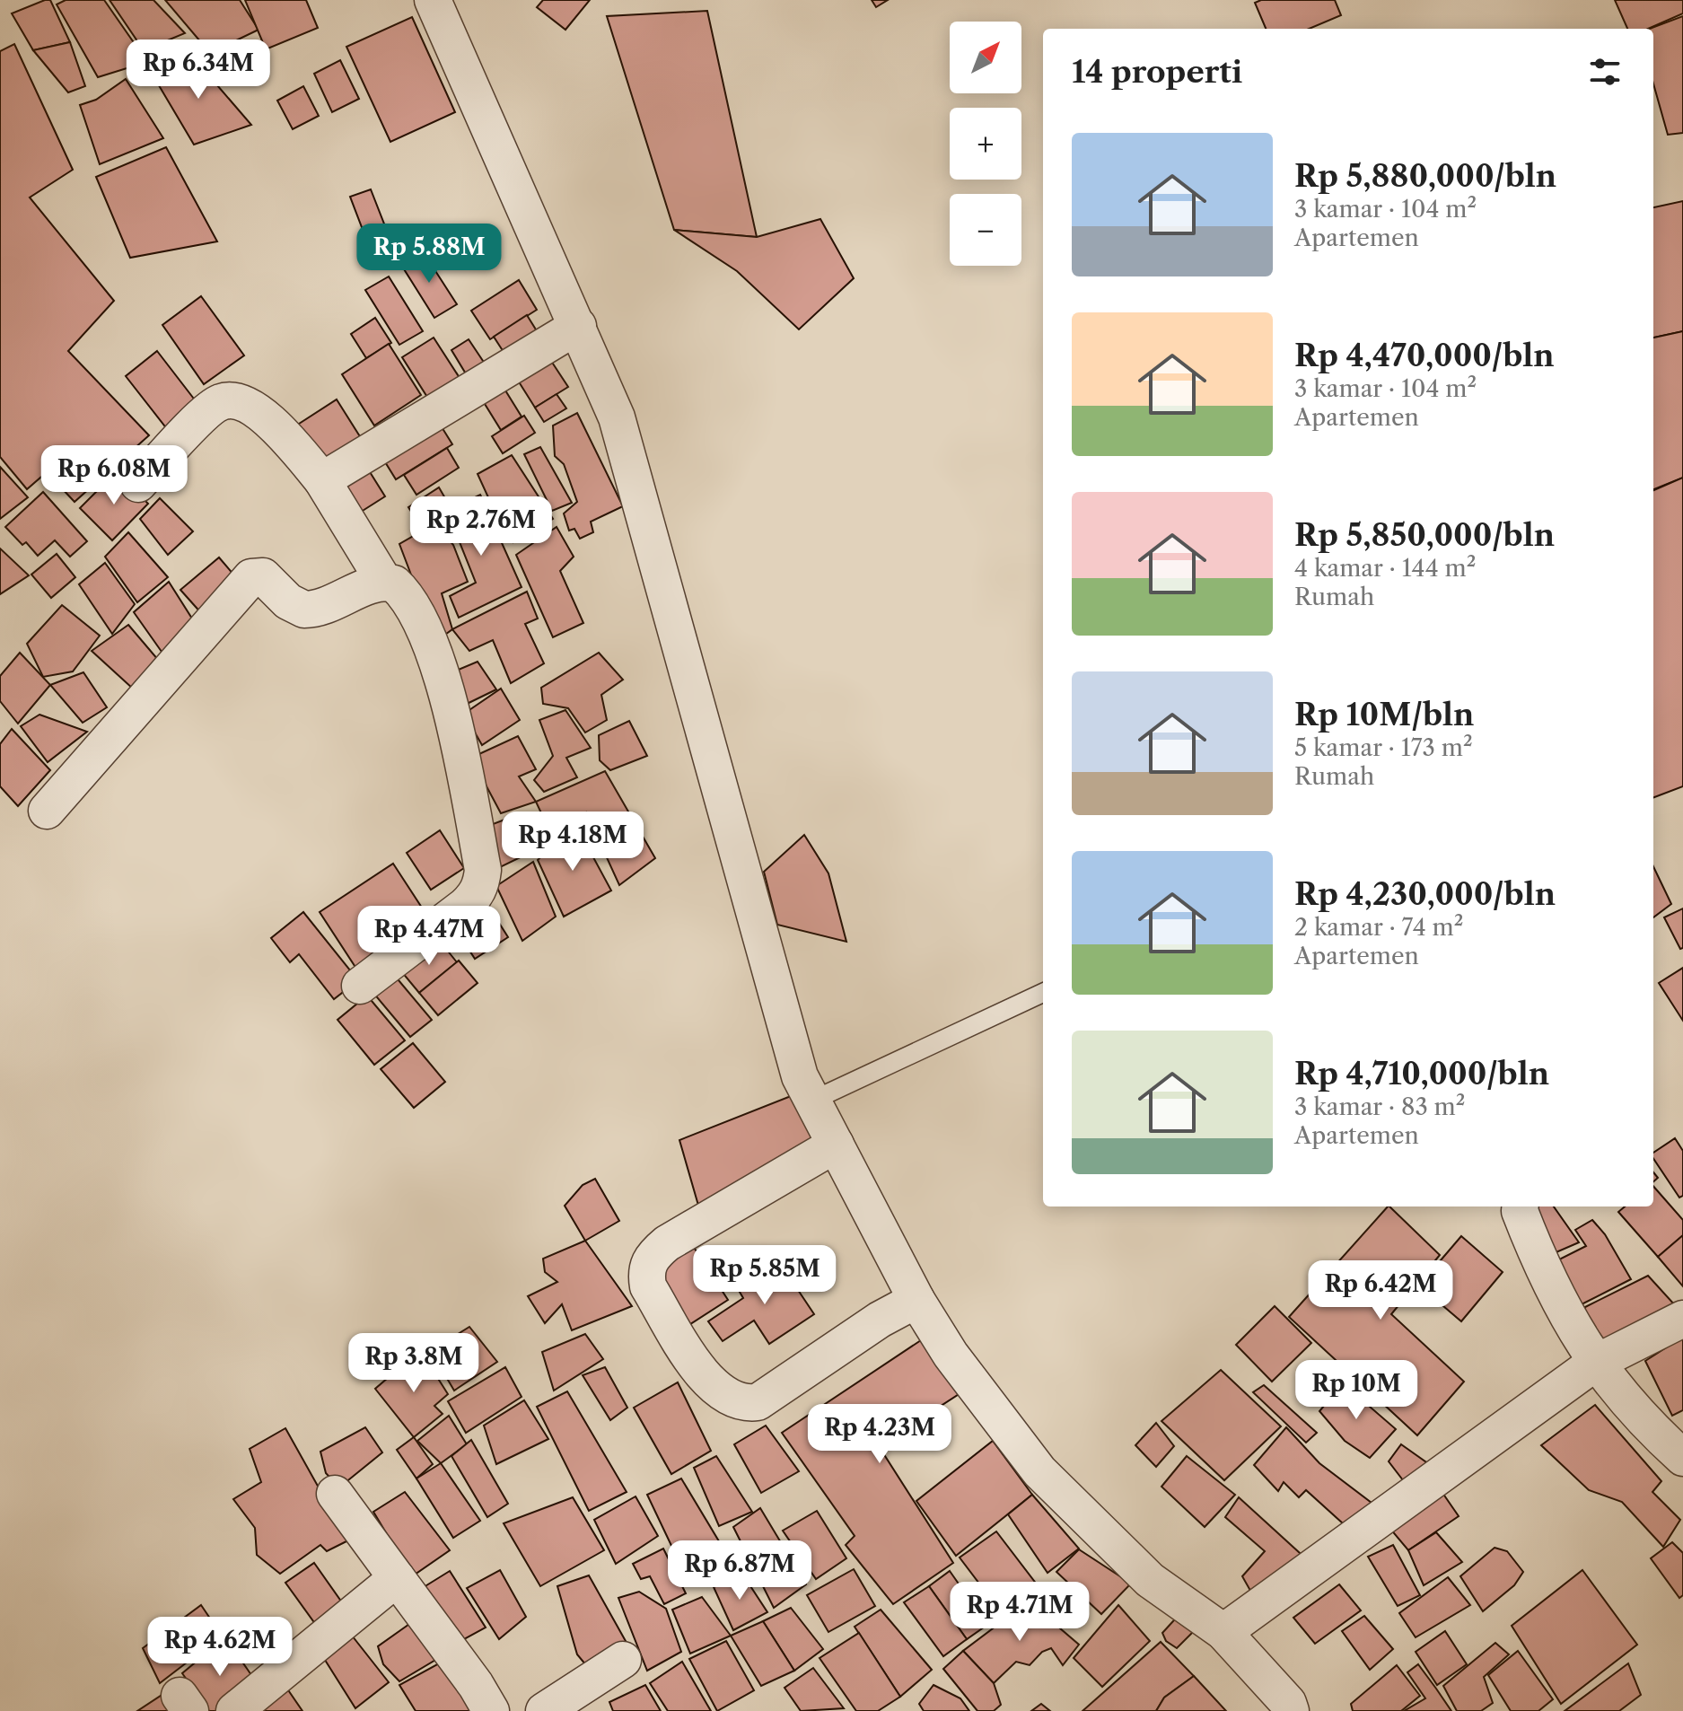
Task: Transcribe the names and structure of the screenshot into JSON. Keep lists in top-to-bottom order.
{
  "north": "top right",
  "page": {
    "map_buttons": ["+", "−"],
    "heading": "14 properti",
    "price": [
      "Rp 6.34M",
      "Rp 5.88M",
      "Rp 6.08M",
      "Rp 2.76M",
      "Rp 4.18M",
      "Rp 4.47M",
      "Rp 5.85M",
      "Rp 6.42M",
      "Rp 3.8M",
      "Rp 10M",
      "Rp 4.23M",
      "Rp 6.87M",
      "Rp 4.71M",
      "Rp 4.62M"
    ],
    "list": [
      {
        "name": "Rp 5,880,000/bln",
        "note": "3 kamar · 104 m² · Apartemen"
      },
      {
        "name": "Rp 4,470,000/bln",
        "note": "3 kamar · 104 m² · Apartemen"
      },
      {
        "name": "Rp 5,850,000/bln",
        "note": "4 kamar · 144 m² · Rumah"
      },
      {
        "name": "Rp 10M/bln",
        "note": "5 kamar · 173 m² · Rumah"
      },
      {
        "name": "Rp 4,230,000/bln",
        "note": "2 kamar · 74 m² · Apartemen"
      },
      {
        "name": "Rp 4,710,000/bln",
        "note": "3 kamar · 83 m² · Apartemen"
      }
    ]
  }
}
